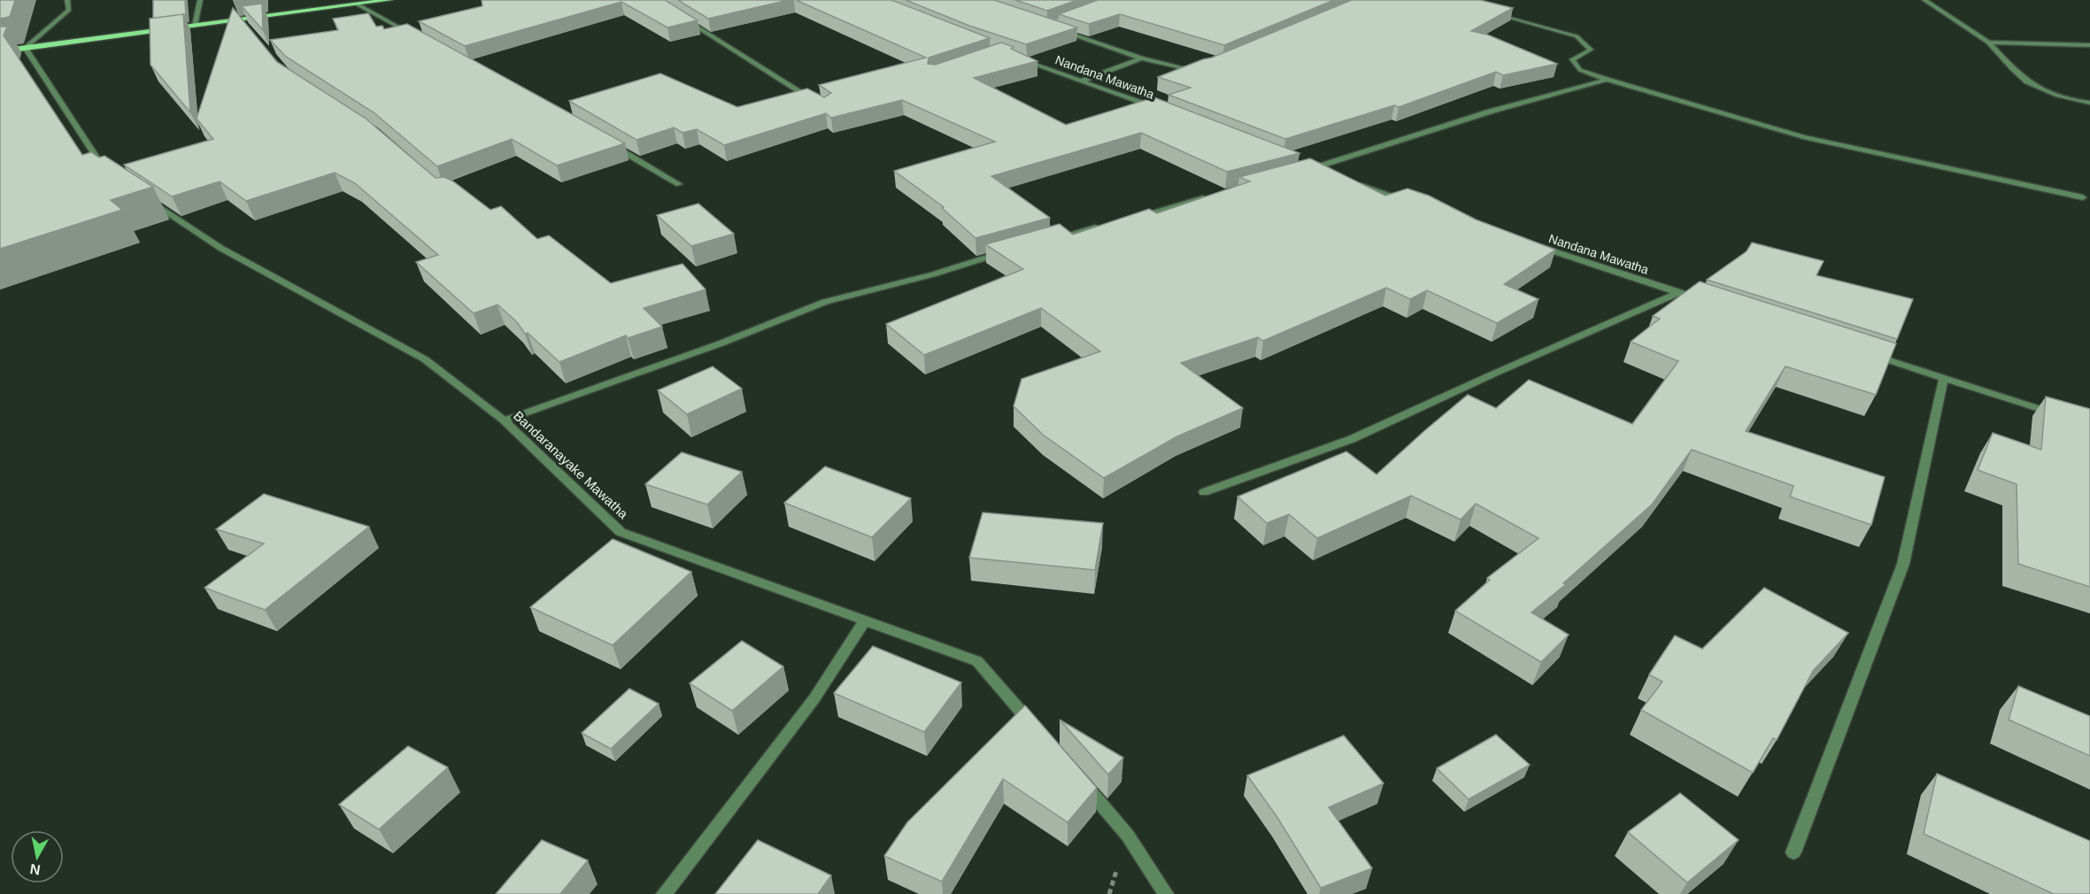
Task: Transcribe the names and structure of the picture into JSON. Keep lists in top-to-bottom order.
{
  "streets": {
    "street": ["Nandana Mawatha", "Bandaranayake Mawatha"]
  },
  "north": "bottom"
}
